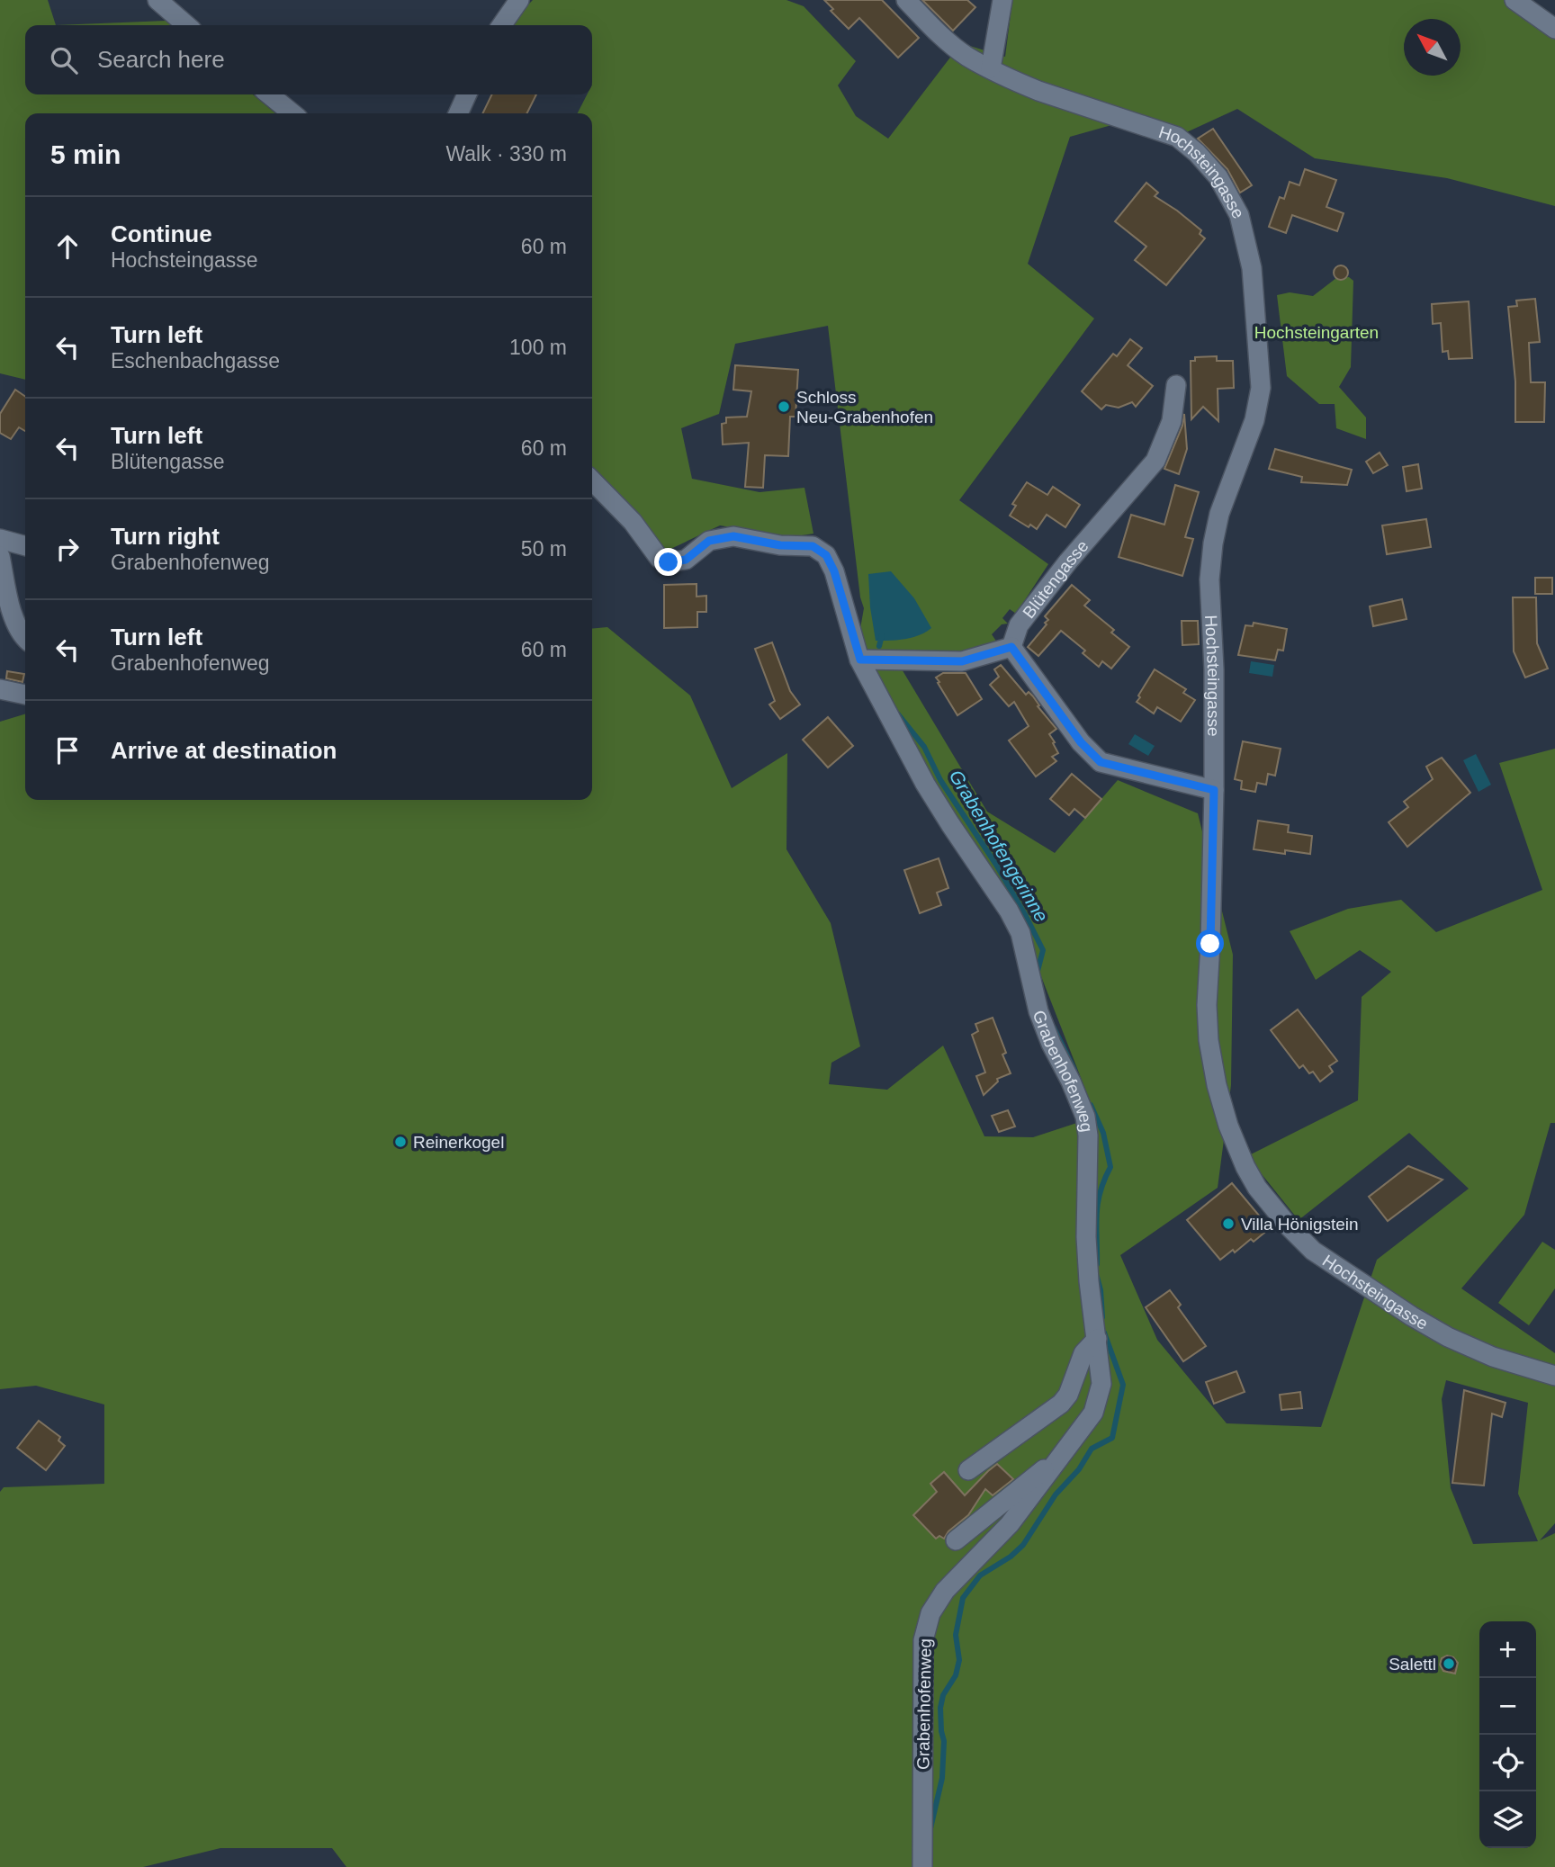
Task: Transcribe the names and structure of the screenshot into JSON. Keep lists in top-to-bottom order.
{
  "streets": {
    "street": ["Hochsteingasse", "Blütengasse", "Grabenhofenweg"]
  },
  "water": ["Grabenhofengerinne"],
  "parks": ["Hochsteingarten"],
  "places": [
    "Schloss Neu-Grabenhofen",
    "Reinerkogel",
    "Villa Hönigstein",
    "Salettl"
  ],
  "north": "top left",
  "page": {
    "search": "Search here",
    "heading": ["5 min", "Walk · 330 m"],
    "list": [
      ["Continue", "Hochsteingasse", "60 m"],
      ["Turn left", "Eschenbachgasse", "100 m"],
      ["Turn left", "Blütengasse", "60 m"],
      ["Turn right", "Grabenhofenweg", "50 m"],
      ["Turn left", "Grabenhofenweg", "60 m"],
      "Arrive at destination"
    ],
    "map_buttons": ["+", "−"]
  }
}
